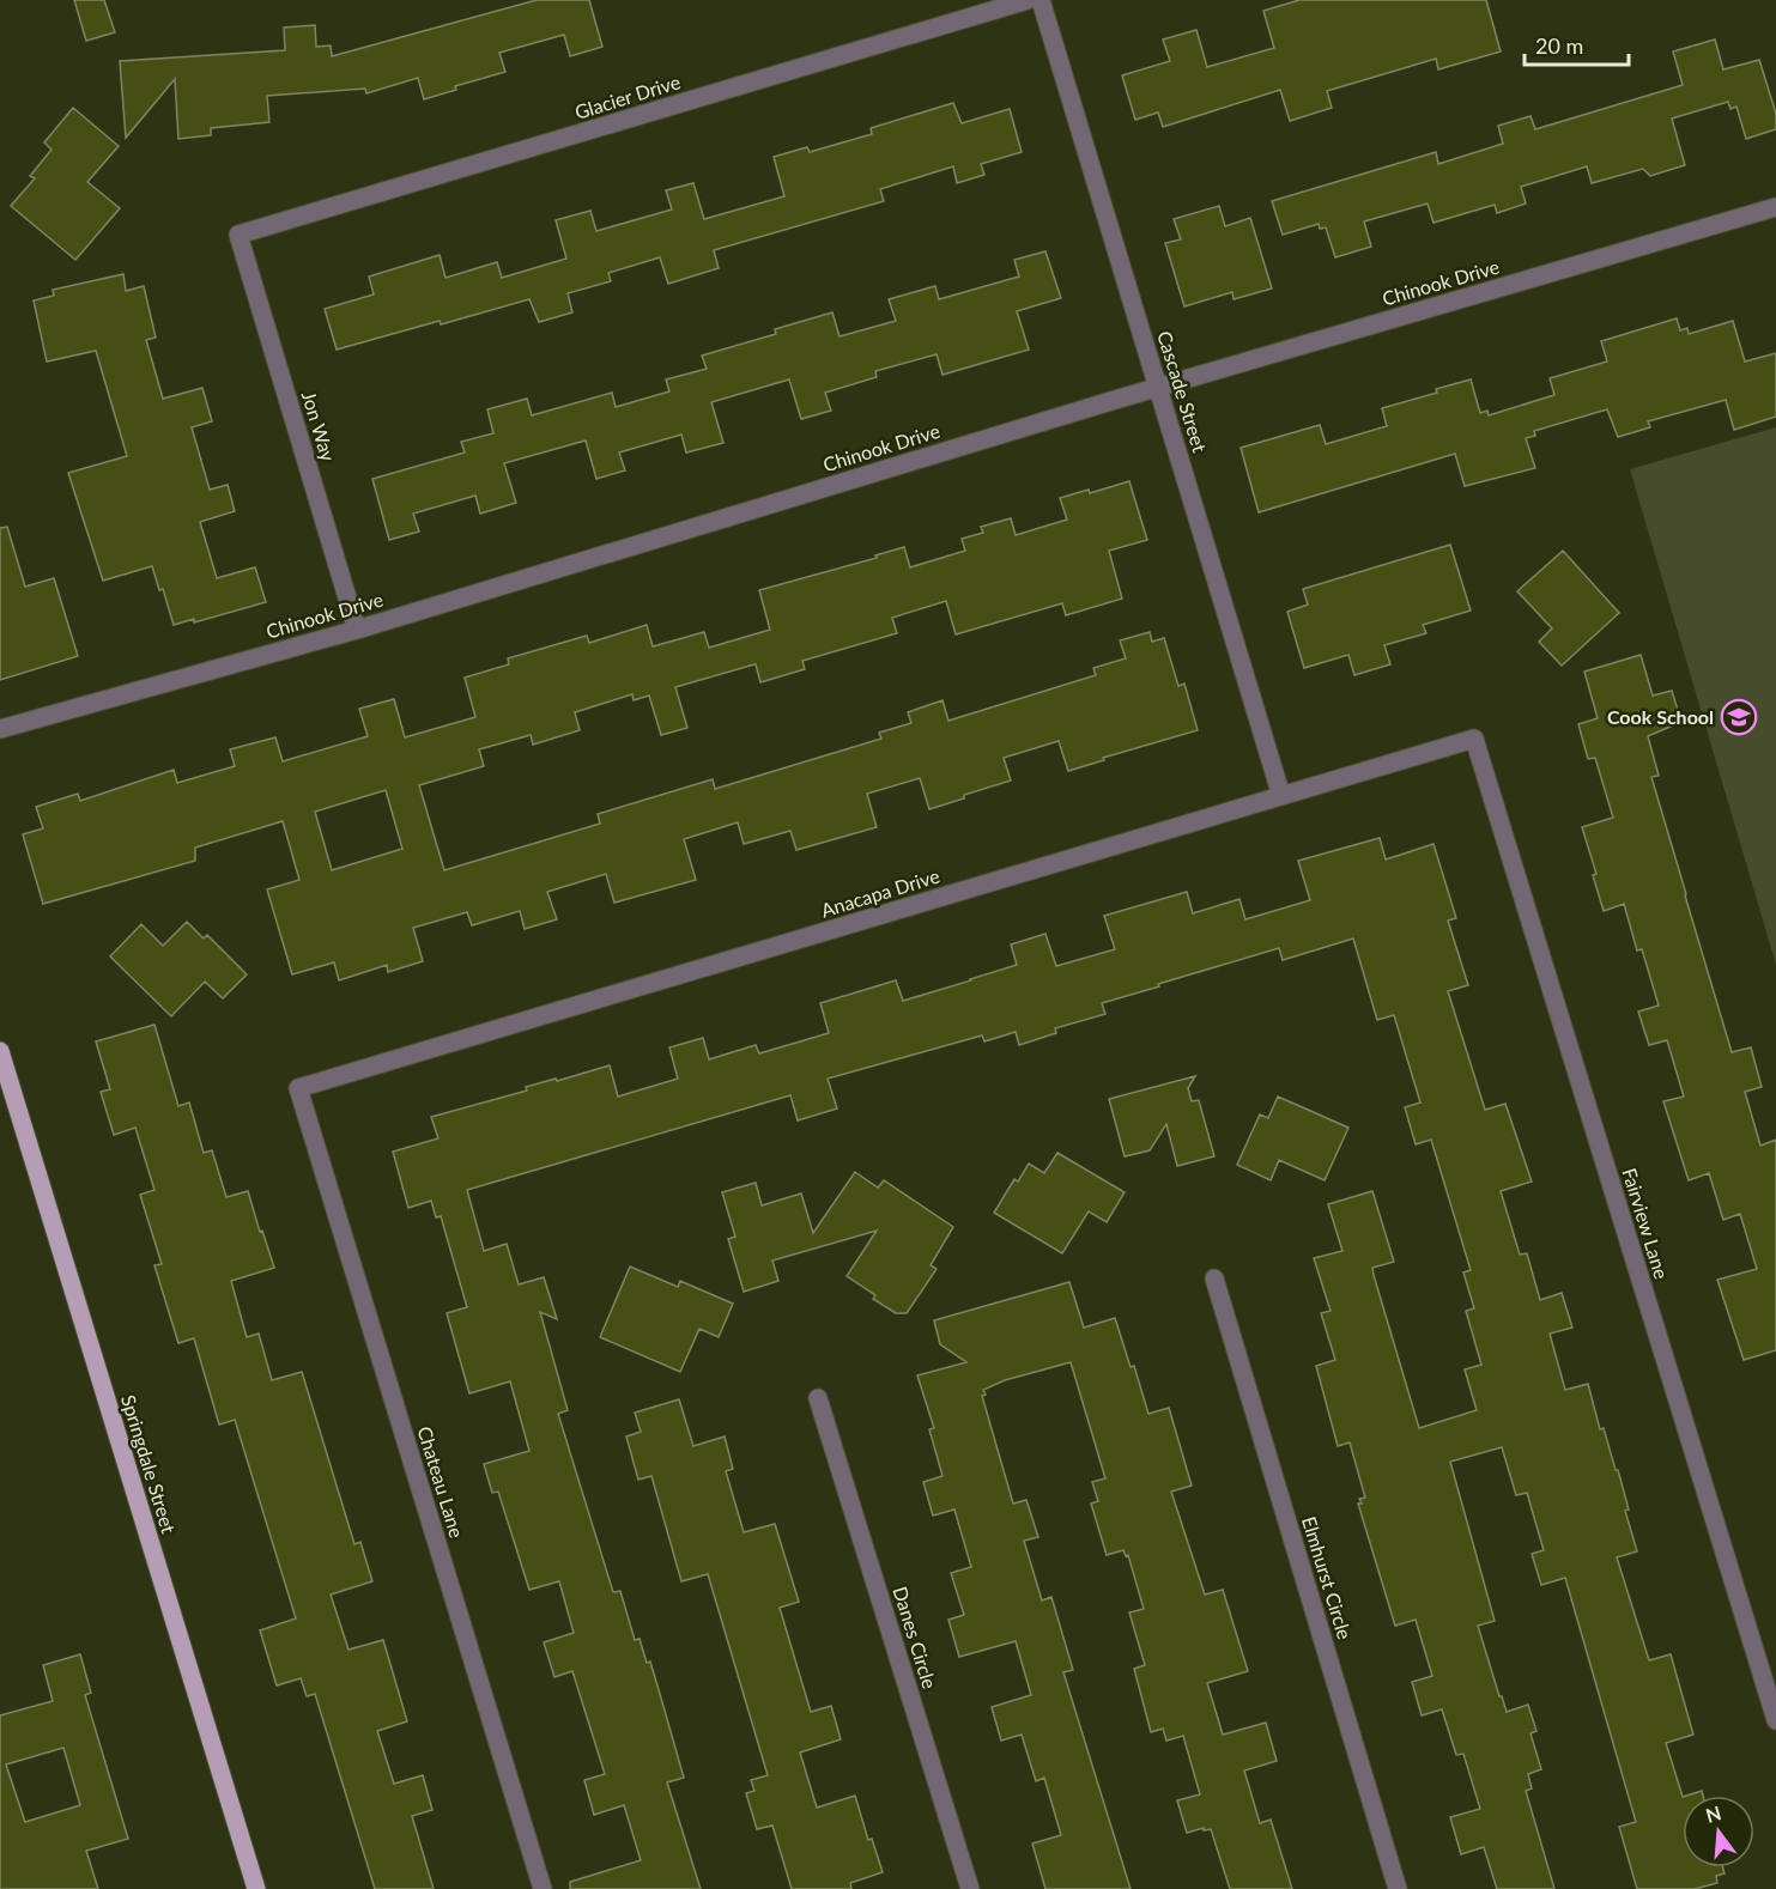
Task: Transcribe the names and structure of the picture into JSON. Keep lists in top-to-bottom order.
{
  "streets": {
    "main road": ["Springdale Street"],
    "street": [
      "Glacier Drive",
      "Chinook Drive",
      "Cascade Street",
      "Jon Way",
      "Anacapa Drive",
      "Fairview Lane",
      "Chateau Lane",
      "Elmhurst Circle",
      "Danes Circle"
    ]
  },
  "crossings": [
    ["Glacier Drive", "Jon Way"],
    ["Chinook Drive", "Cascade Street"],
    ["Chinook Drive", "Jon Way"],
    ["Cascade Street", "Anacapa Drive"],
    ["Anacapa Drive", "Fairview Lane"],
    ["Anacapa Drive", "Chateau Lane"]
  ],
  "places": {
    "school or university": ["Cook School"]
  },
  "scale_bar": "20 m",
  "north": "top"
}
